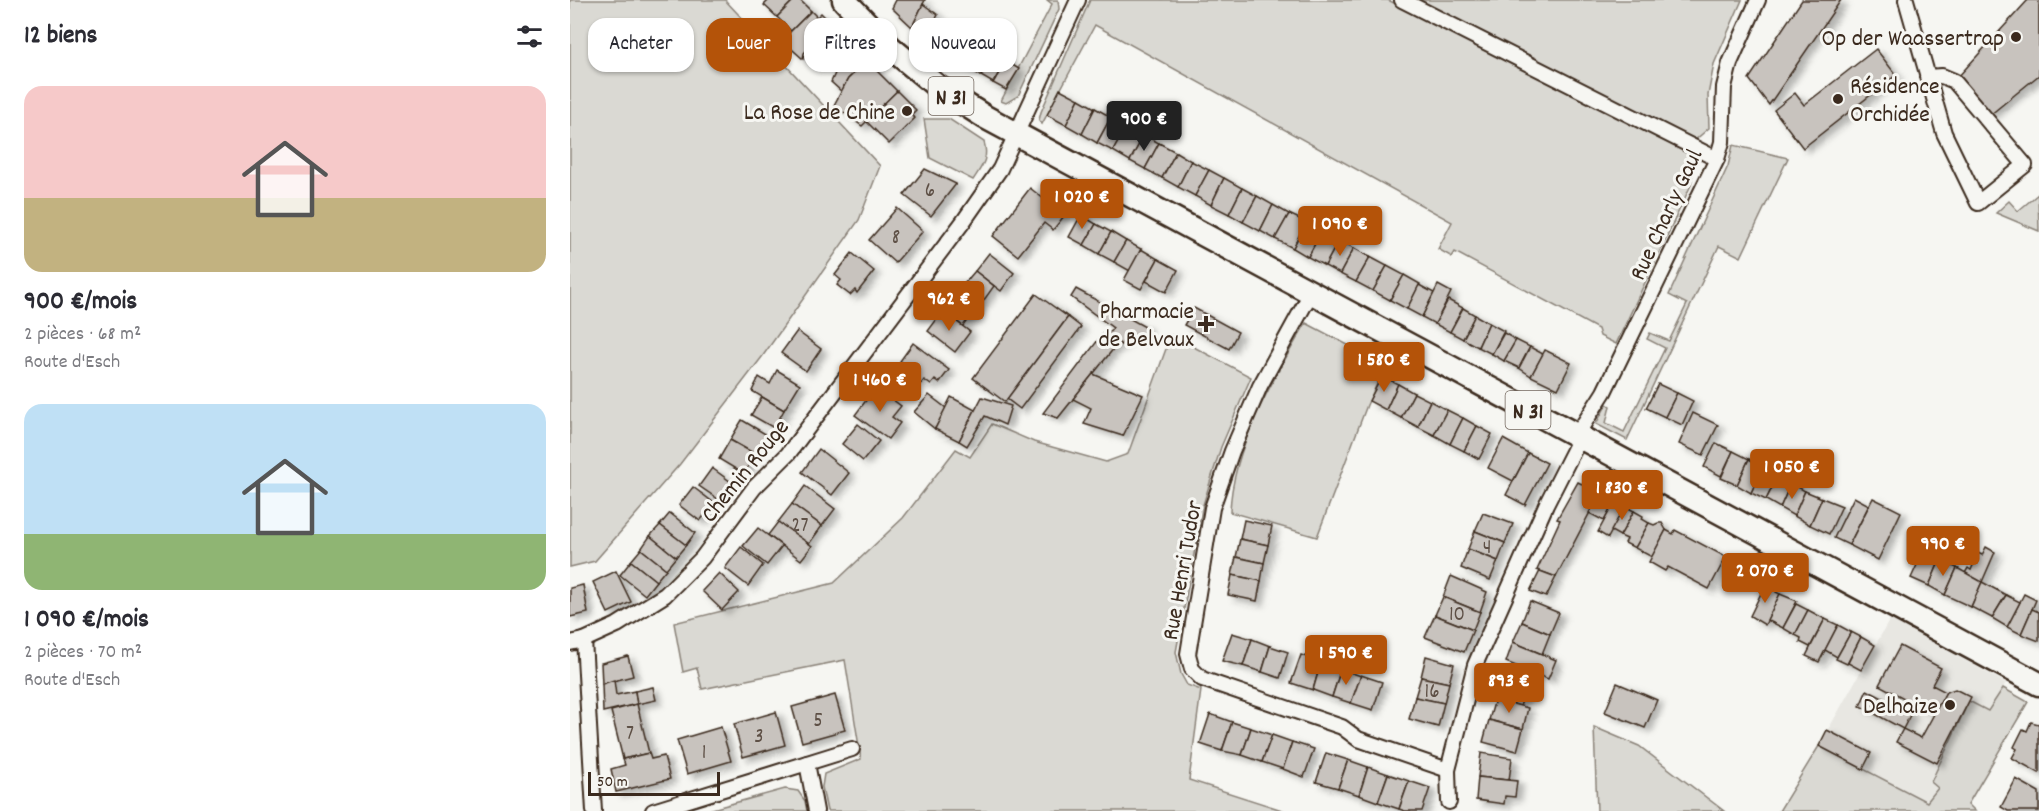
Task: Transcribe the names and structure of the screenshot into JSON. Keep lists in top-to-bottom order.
{
  "streets": {
    "main road": ["N 31"],
    "street": ["Rue Charly Gaul", "Chemin Rouge", "Rue Henri Tudor"]
  },
  "crossings": [
    ["N 31", "Rue Charly Gaul"],
    ["N 31", "Chemin Rouge"],
    ["N 31", "Rue Henri Tudor"]
  ],
  "places": {
    "other": [
      "Op der Waassertrap",
      "Résidence Orchidée",
      "La Rose de Chine",
      "Delhaize"
    ],
    "health": ["Pharmacie de Belvaux"]
  },
  "house_numbers": [
    "6",
    "8",
    "27",
    "4",
    "10",
    "16",
    "5",
    "7",
    "3",
    "1"
  ],
  "scale_bar": "50 m",
  "page": {
    "heading": "12 biens",
    "chip": [
      "Acheter",
      "Louer",
      "Filtres",
      "Nouveau"
    ],
    "list": [
      {
        "name": "900 €/mois",
        "note": "2 pièces · 68 m² · Route d'Esch"
      },
      {
        "name": "1 090 €/mois",
        "note": "2 pièces · 70 m² · Route d'Esch"
      }
    ],
    "price": [
      "900 €",
      "1 020 €",
      "1 090 €",
      "962 €",
      "1 580 €",
      "1 460 €",
      "1 050 €",
      "1 830 €",
      "990 €",
      "2 070 €",
      "1 590 €",
      "893 €"
    ],
    "scale": "50 m"
  }
}
